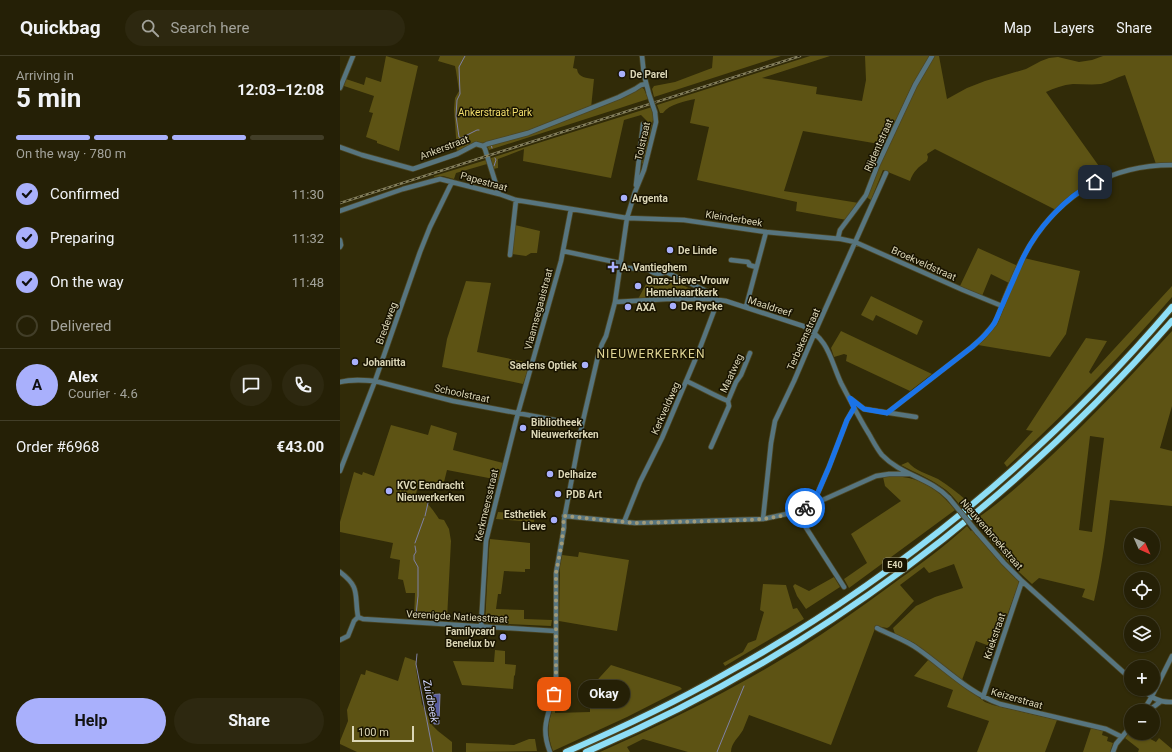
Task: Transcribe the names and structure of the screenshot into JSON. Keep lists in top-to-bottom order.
{
  "streets": {
    "highway": ["E40"],
    "street": [
      "Tolstraat",
      "Rijdentstraat",
      "Ankerstraat",
      "Papestraat",
      "Kleinderbeek",
      "Broekveldstraat",
      "Maaldreef",
      "Vlaamsegaaistraat",
      "Bredeweg",
      "Terbekenstraat",
      "Maatweg",
      "Schoolstraat",
      "Kerkveldweg",
      "Kerkmeersstraat",
      "Nieuwenbroekstraat",
      "Verenigde Natiesstraat",
      "Kriekstraat",
      "Keizerstraat"
    ]
  },
  "crossings": [
    ["Tolstraat", "Papestraat"],
    ["Tolstraat", "Kleinderbeek"],
    ["Tolstraat", "Maaldreef"],
    ["Tolstraat", "Schoolstraat"],
    ["Tolstraat", "Verenigde Natiesstraat"],
    ["Rijdentstraat", "Kleinderbeek"],
    ["Rijdentstraat", "Broekveldstraat"],
    ["Ankerstraat", "Papestraat"],
    ["Papestraat", "Kleinderbeek"],
    ["Papestraat", "Vlaamsegaaistraat"],
    ["Papestraat", "Bredeweg"],
    ["Kleinderbeek", "Broekveldstraat"],
    ["Broekveldstraat", "Terbekenstraat"],
    ["Maaldreef", "Vlaamsegaaistraat"],
    ["Maaldreef", "Terbekenstraat"],
    ["Maaldreef", "Kerkveldweg"],
    ["Maaldreef", "Nieuwenbroekstraat"],
    ["Vlaamsegaaistraat", "Schoolstraat"],
    ["Vlaamsegaaistraat", "Kerkmeersstraat"],
    ["Bredeweg", "Schoolstraat"],
    ["Maatweg", "Kerkveldweg"],
    ["Schoolstraat", "Kerkmeersstraat"],
    ["Kerkmeersstraat", "Verenigde Natiesstraat"],
    ["Nieuwenbroekstraat", "Kriekstraat"],
    ["Kriekstraat", "Keizerstraat"]
  ],
  "districts": ["NIEUWERKERKEN"],
  "water": ["Zuidbeek"],
  "parks": ["Ankerstraat Park"],
  "places": {
    "other": [
      "De Parel",
      "Argenta",
      "De Linde",
      "Onze-Lieve-Vrouw Hemelvaartkerk",
      "De Rycke",
      "AXA",
      "Johanitta",
      "Saelens Optiek",
      "Bibliotheek Nieuwerkerken",
      "Delhaize",
      "KVC Eendracht Nieuwerkerken",
      "PDB Art",
      "Esthetiek Lieve",
      "Familycard Benelux bv",
      "Okay"
    ],
    "health": ["A. Vantieghem"]
  },
  "scale_bar": "100 m",
  "north": "bottom right",
  "page": {
    "header": "Quickbag",
    "search": "Search here",
    "nav": ["Map", "Layers", "Share"],
    "heading": ["5 min", "Arriving in", "12:03–12:08"],
    "panel": [
      "Alex",
      "Courier · 4.6",
      "Order #6968",
      "€43.00"
    ],
    "bar": "On the way · 780 m",
    "list": [
      ["Confirmed", "11:30"],
      ["Preparing", "11:32"],
      ["On the way", "11:48"],
      "Delivered"
    ],
    "round": "A",
    "map_buttons": ["+", "−"],
    "bubble": "Okay",
    "buttons": ["Help", "Share"],
    "scale": "100 m"
  }
}
